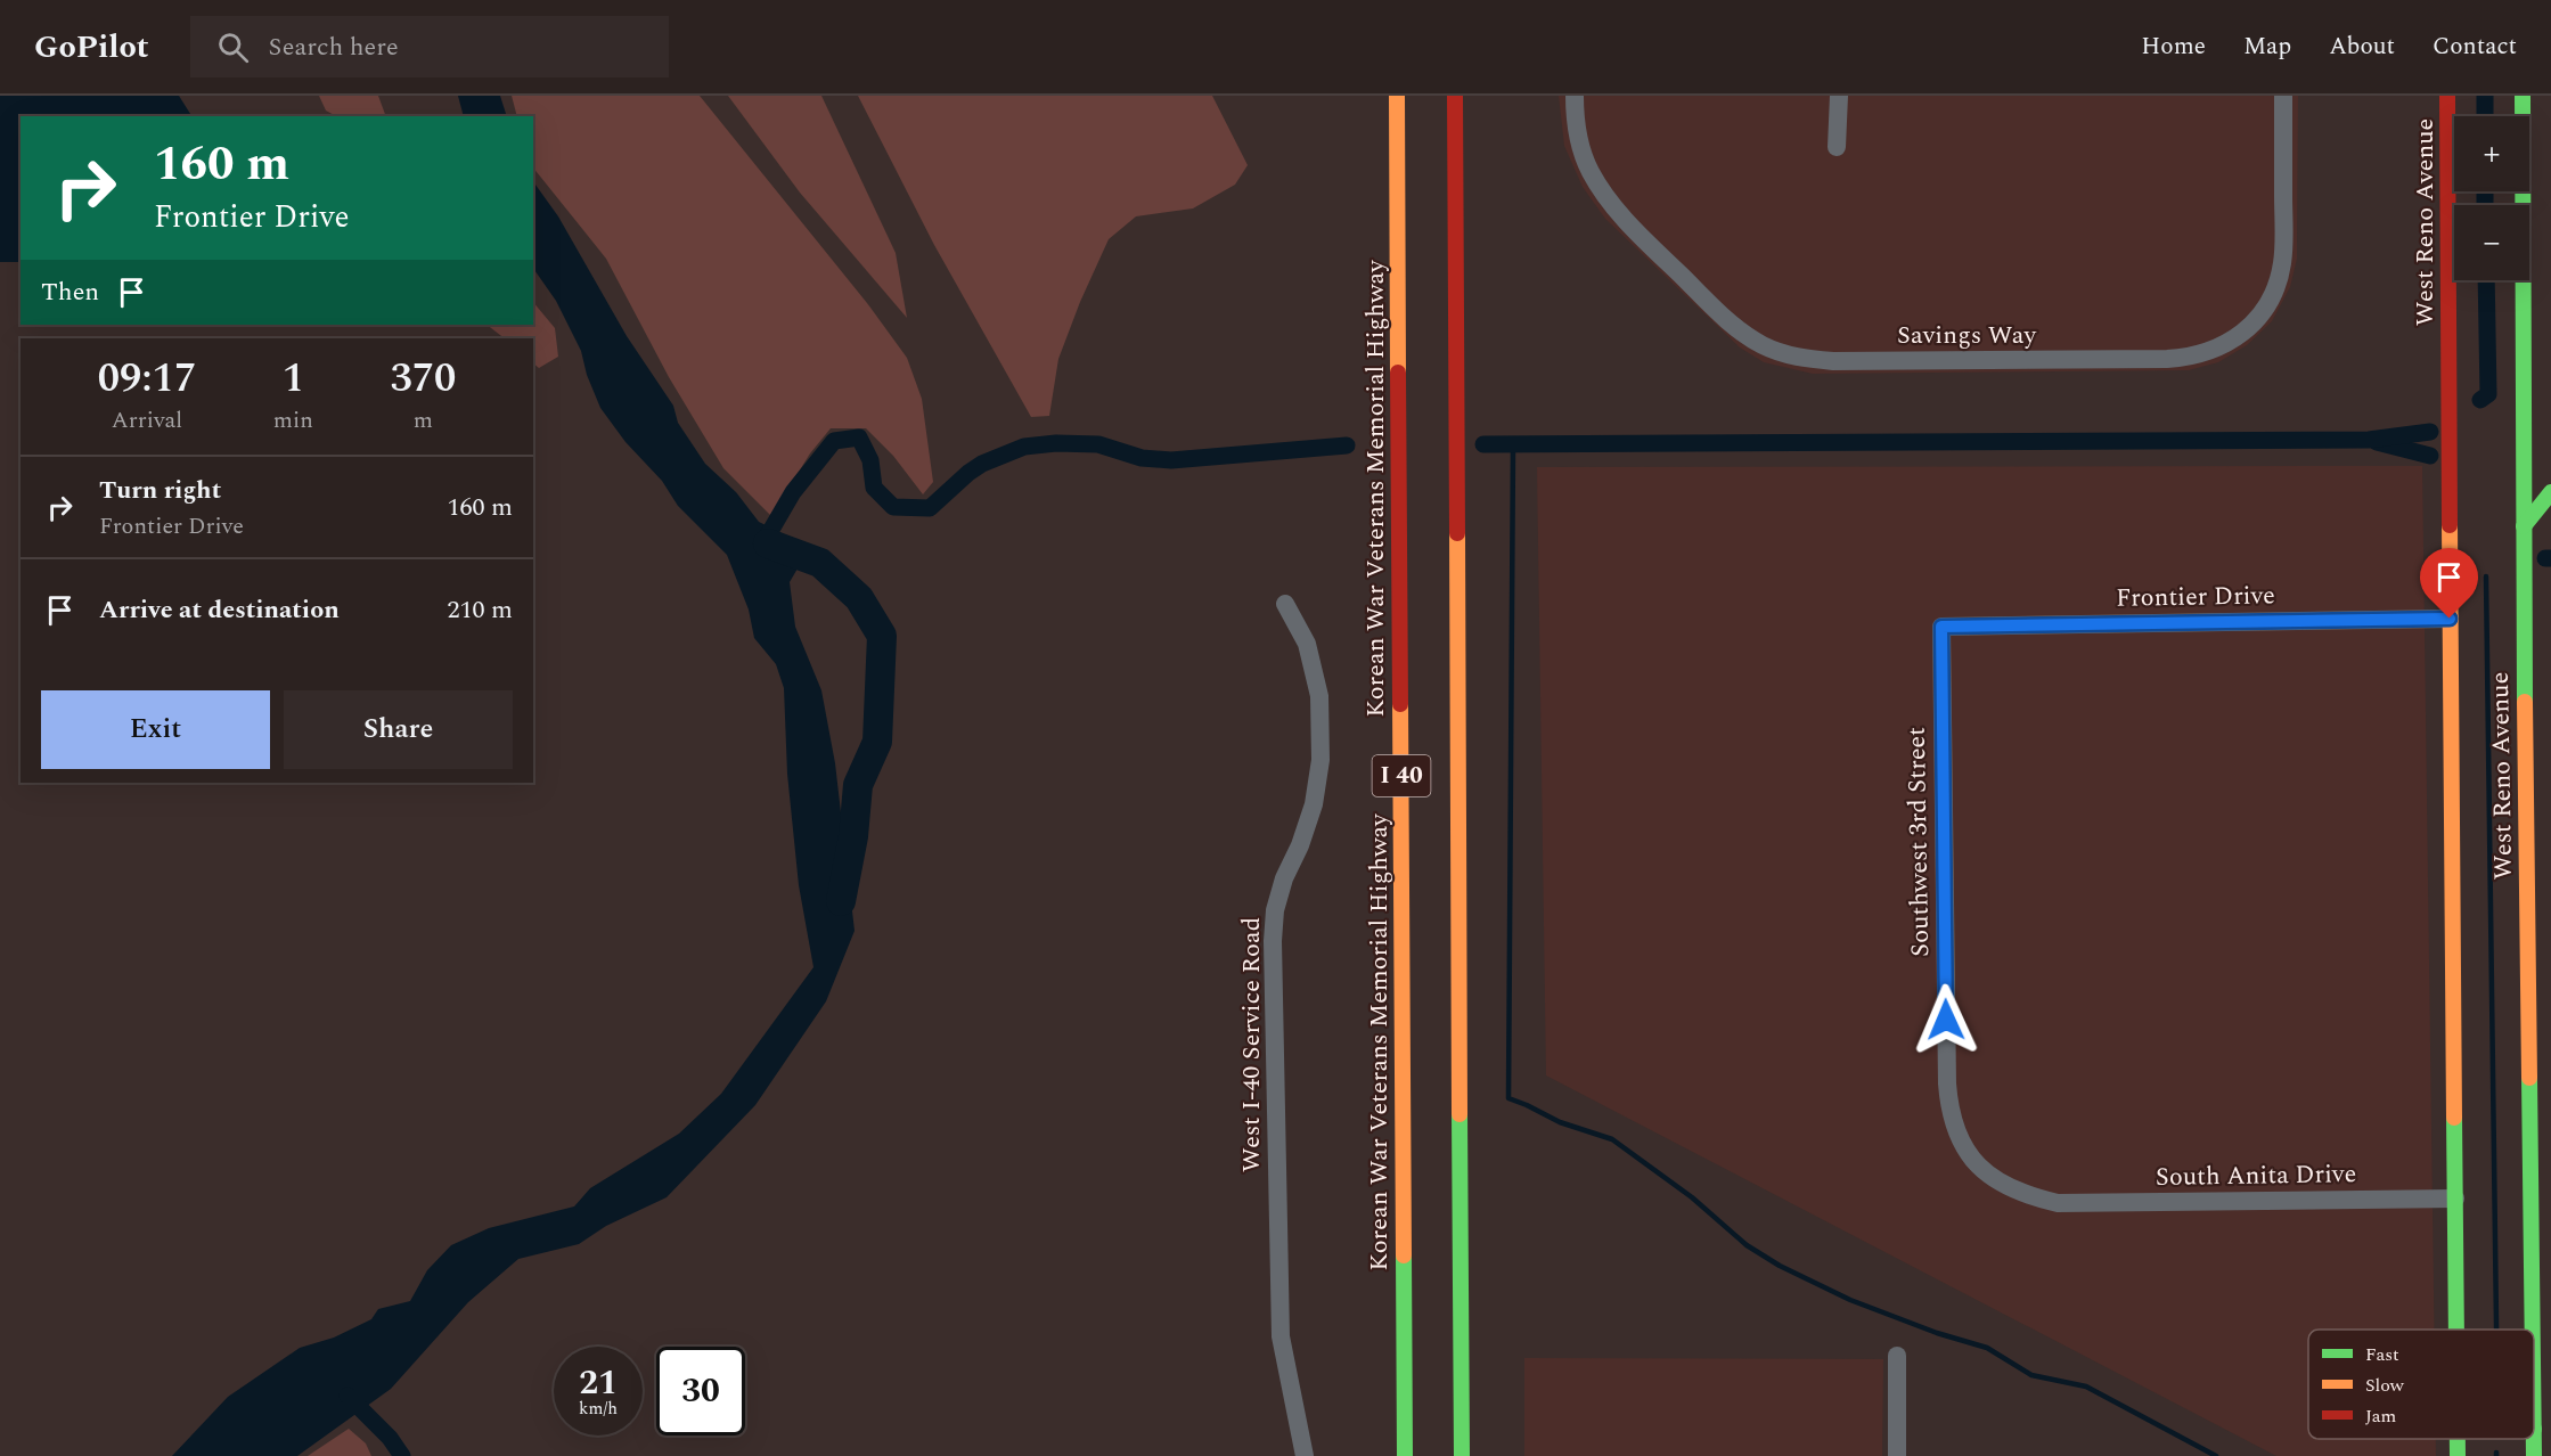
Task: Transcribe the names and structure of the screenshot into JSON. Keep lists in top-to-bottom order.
{
  "streets": {
    "main road": ["West Reno Avenue", "Korean War Veterans Memorial Highway", "I 40"],
    "street": [
      "Savings Way",
      "Frontier Drive",
      "Southwest 3rd Street",
      "West I-40 Service Road",
      "South Anita Drive"
    ]
  },
  "crossings": [
    ["West Reno Avenue", "Frontier Drive"],
    ["West Reno Avenue", "South Anita Drive"],
    ["Frontier Drive", "Southwest 3rd Street"],
    ["Southwest 3rd Street", "South Anita Drive"]
  ],
  "legend": ["Fast", "Slow", "Jam"],
  "page": {
    "header": "GoPilot",
    "search": "Search here",
    "nav": [
      "Home",
      "Map",
      "About",
      "Contact"
    ],
    "map_buttons": ["+", "−"],
    "turn": ["160 m", "Frontier Drive"],
    "then": "Then",
    "eta": [
      "09:17",
      "Arrival",
      "1",
      "min",
      "370",
      "m"
    ],
    "list": [
      {
        "name": "Turn right",
        "note": "Frontier Drive",
        "value": "160 m"
      },
      {
        "name": "Arrive at destination",
        "value": "210 m"
      }
    ],
    "buttons": ["Exit", "Share"],
    "speed": "21 km/h",
    "limit": "30"
  }
}
